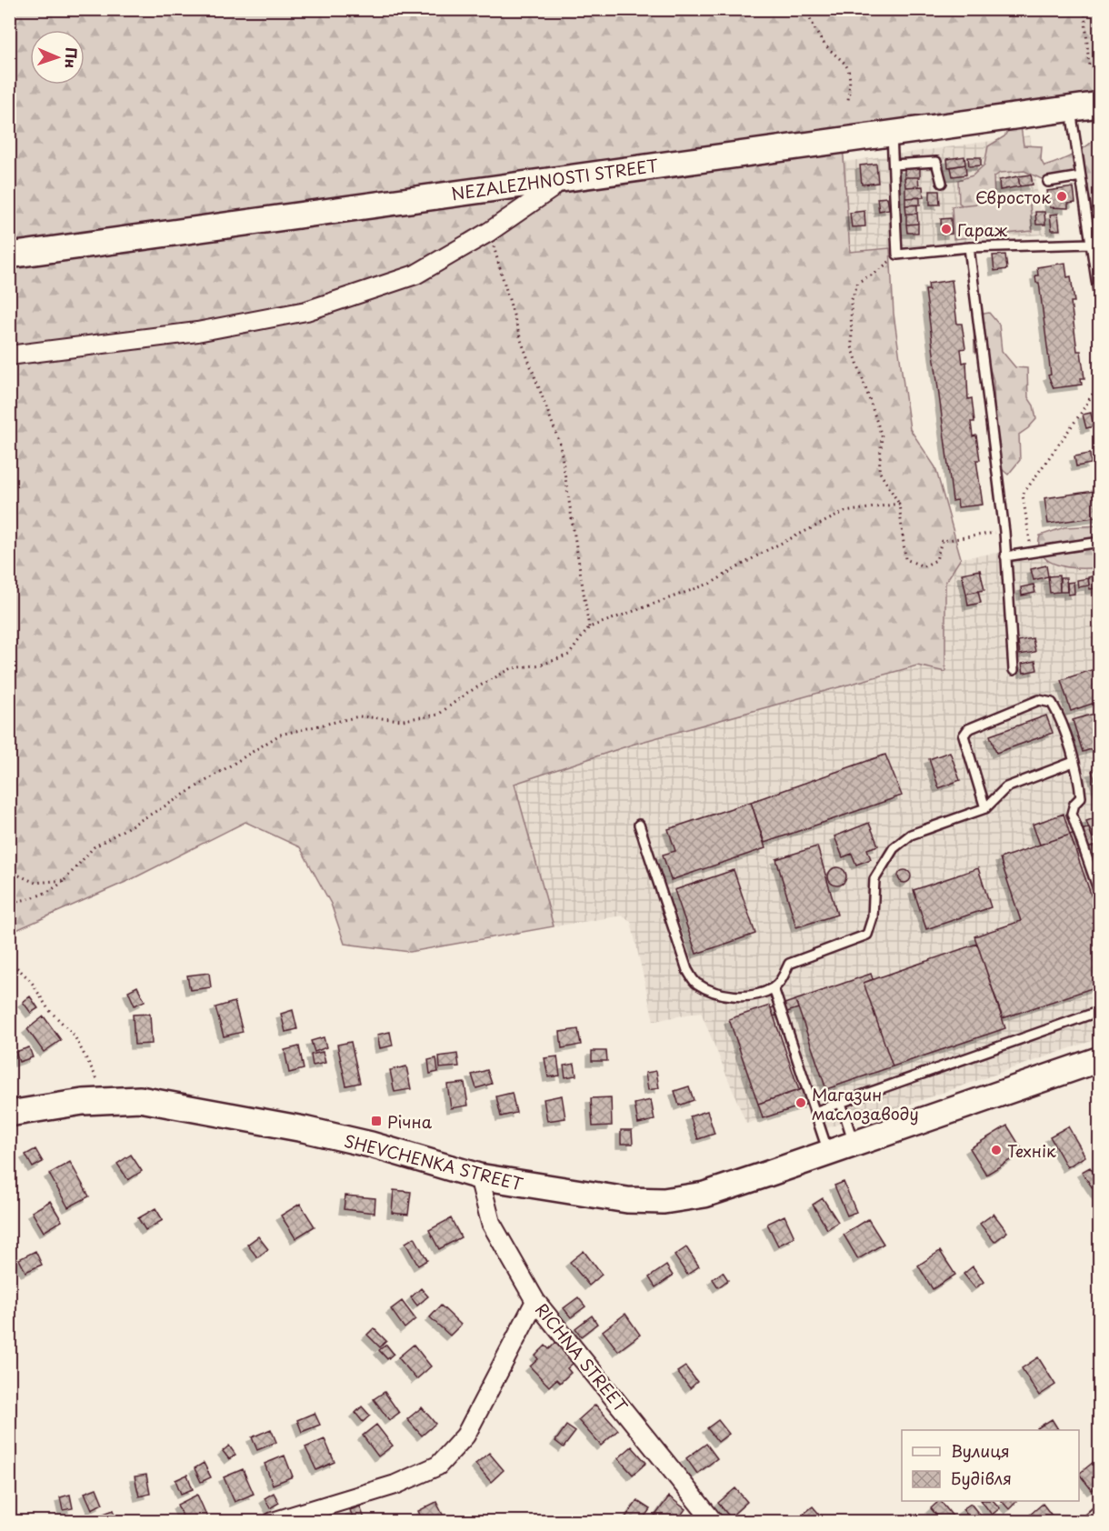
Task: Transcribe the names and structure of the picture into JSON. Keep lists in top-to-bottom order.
{
  "streets": {
    "street": ["NEZALEZHNOSTI STREET", "SHEVCHENKA STREET", "RICHNA STREET"]
  },
  "crossings": [
    ["SHEVCHENKA STREET", "RICHNA STREET"]
  ],
  "places": {
    "other": [
      "Євросток",
      "Гараж",
      "Магазин маслозаводу",
      "Технік"
    ],
    "transit": ["Річна"]
  },
  "legend": ["Вулиця", "Будівля"],
  "north": "right"
}
